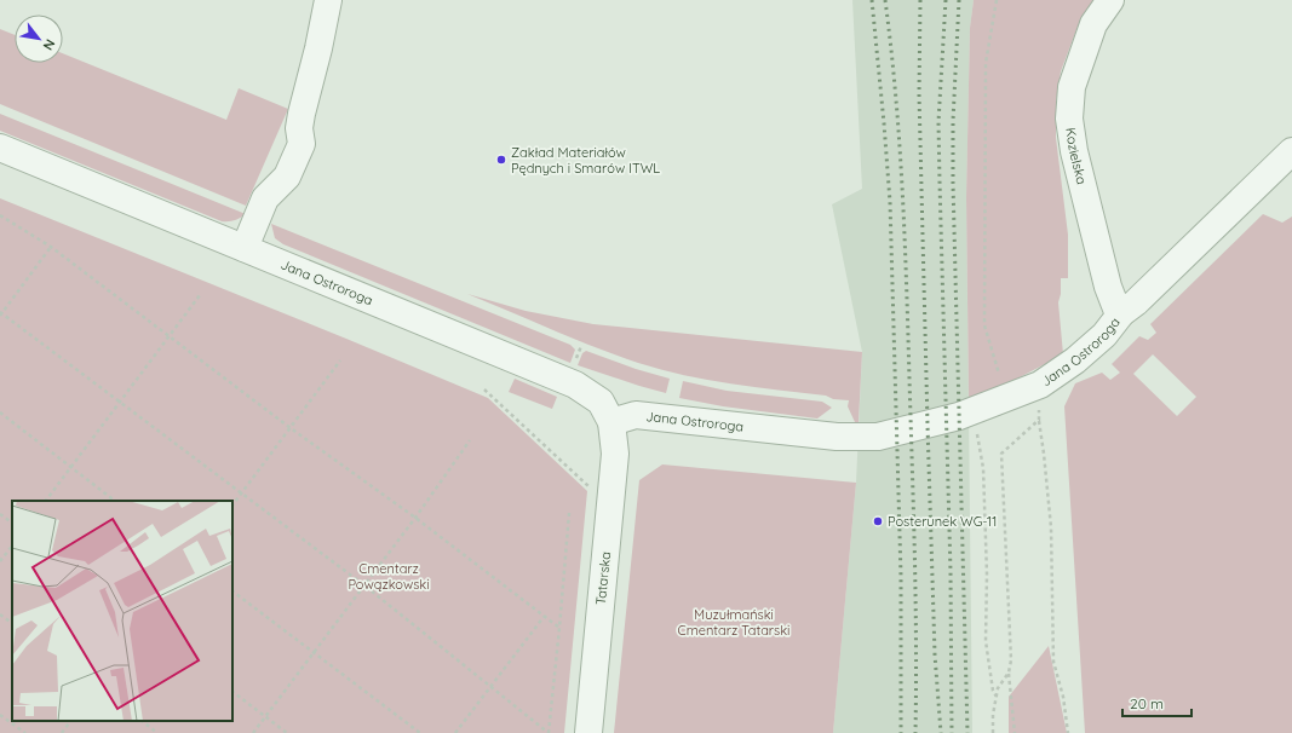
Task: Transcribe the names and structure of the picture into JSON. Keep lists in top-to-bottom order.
{
  "streets": {
    "street": ["Kozielska", "Jana Ostroroga", "Tatarska"]
  },
  "crossings": [
    ["Kozielska", "Jana Ostroroga"],
    ["Jana Ostroroga", "Tatarska"]
  ],
  "parks": ["Cmentarz Powązkowski", "Muzułmański Cmentarz Tatarski"],
  "places": ["Zakład Materiałów Pędnych i Smarów ITWL", "Posterunek WG-11"],
  "scale_bar": "20 m",
  "north": "bottom right"
}
